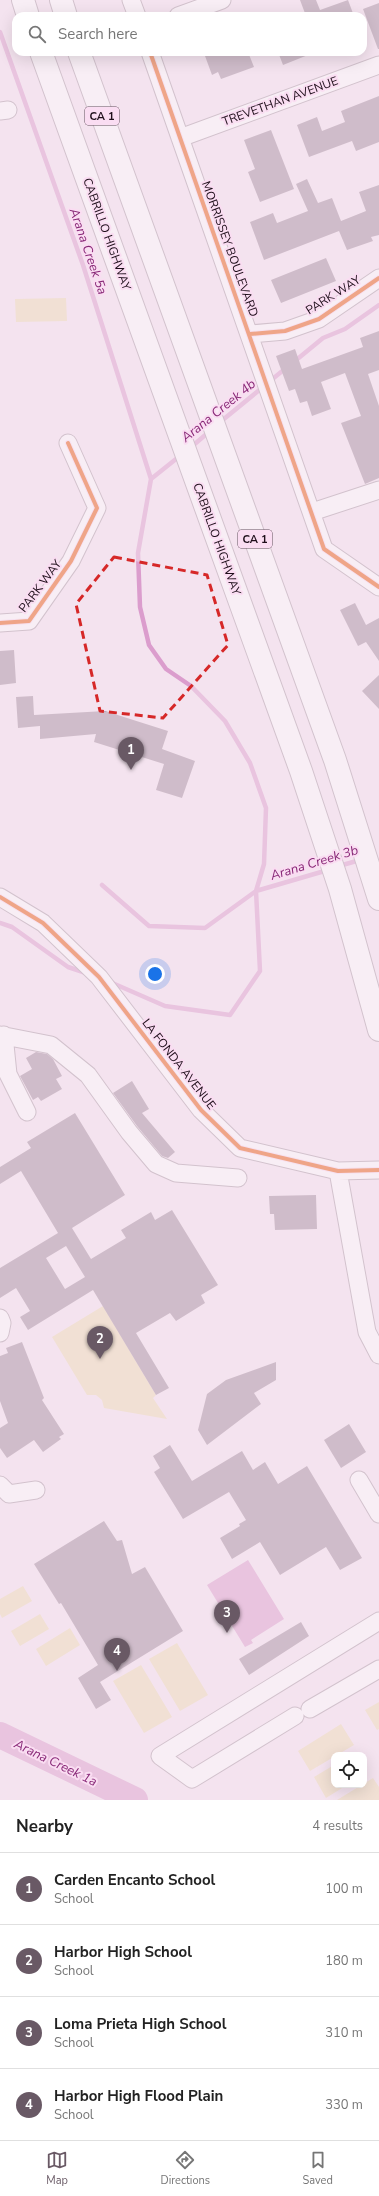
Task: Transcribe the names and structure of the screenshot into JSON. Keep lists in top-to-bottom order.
{
  "streets": {
    "highway": ["CA 1", "CABRILLO HIGHWAY"],
    "street": [
      "TREVETHAN AVENUE",
      "MORRISSEY BOULEVARD",
      "PARK WAY",
      "LA FONDA AVENUE"
    ]
  },
  "crossings": [
    ["TREVETHAN AVENUE", "MORRISSEY BOULEVARD"],
    ["MORRISSEY BOULEVARD", "PARK WAY"]
  ],
  "water": [
    "Arana Creek 5a",
    "Arana Creek 4b",
    "Arana Creek 3b",
    "Arana Creek 1a"
  ],
  "page": {
    "search": "Search here",
    "pins": [
      "1",
      "2",
      "3",
      "4"
    ],
    "heading": ["Nearby", "4 results"],
    "list": [
      {
        "mark": "1",
        "name": "Carden Encanto School",
        "note": "School",
        "value": "100 m"
      },
      {
        "mark": "2",
        "name": "Harbor High School",
        "note": "School",
        "value": "180 m"
      },
      {
        "mark": "3",
        "name": "Loma Prieta High School",
        "note": "School",
        "value": "310 m"
      },
      {
        "mark": "4",
        "name": "Harbor High Flood Plain",
        "note": "School",
        "value": "330 m"
      }
    ],
    "nav": ["Map", "Directions", "Saved"]
  }
}
